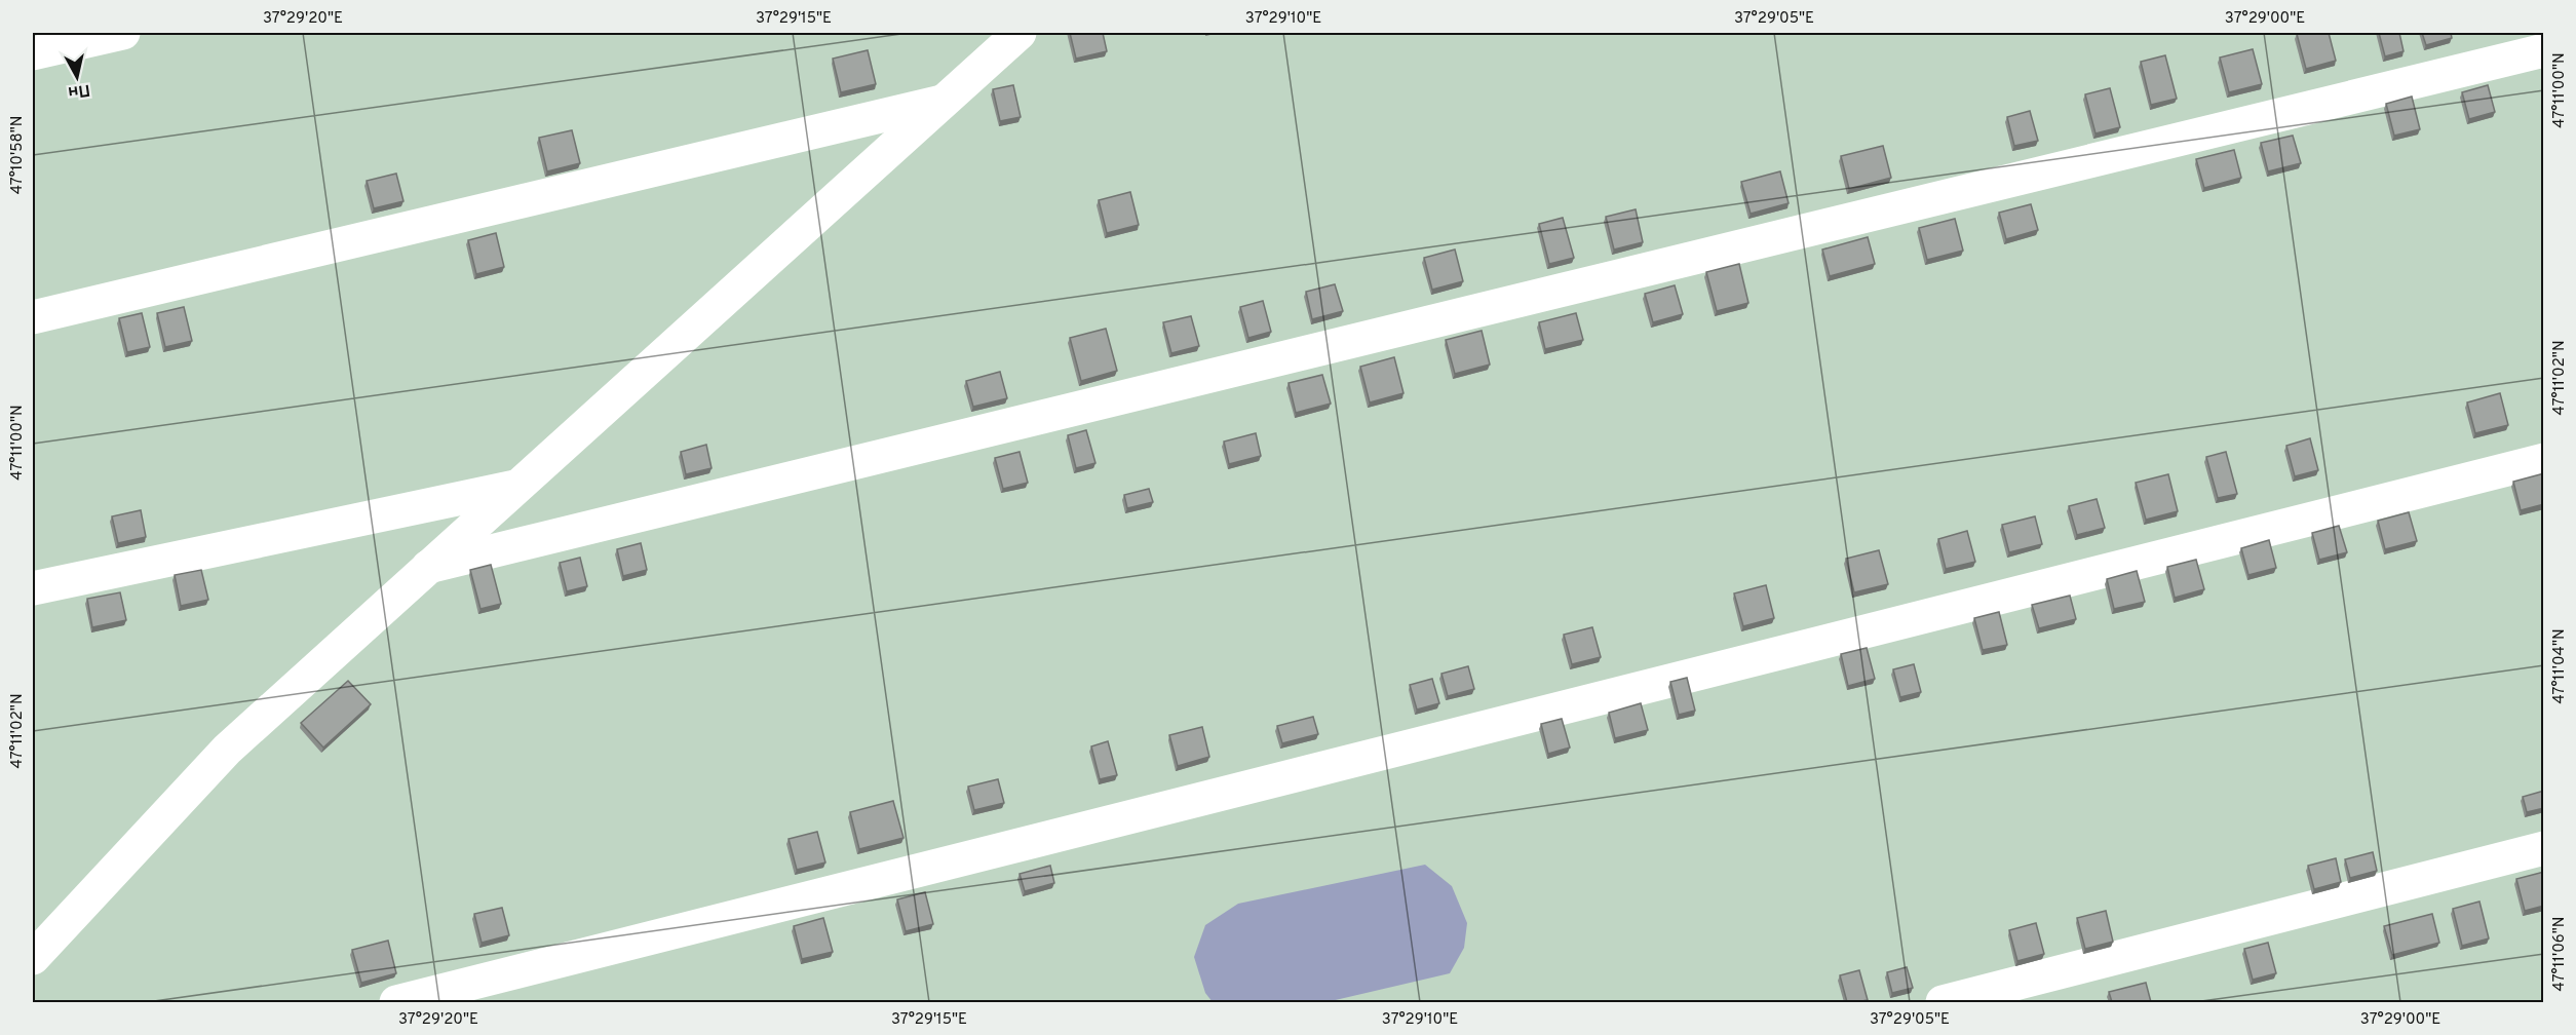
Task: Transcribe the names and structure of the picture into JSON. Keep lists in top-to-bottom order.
{
  "north": "bottom",
  "coordinates": [
    "37°29'20\"E",
    "37°29'15\"E",
    "37°29'10\"E",
    "37°29'05\"E",
    "37°29'00\"E",
    "47°11'00\"N",
    "47°10'58\"N",
    "47°11'02\"N",
    "47°11'04\"N",
    "47°11'06\"N"
  ]
}
